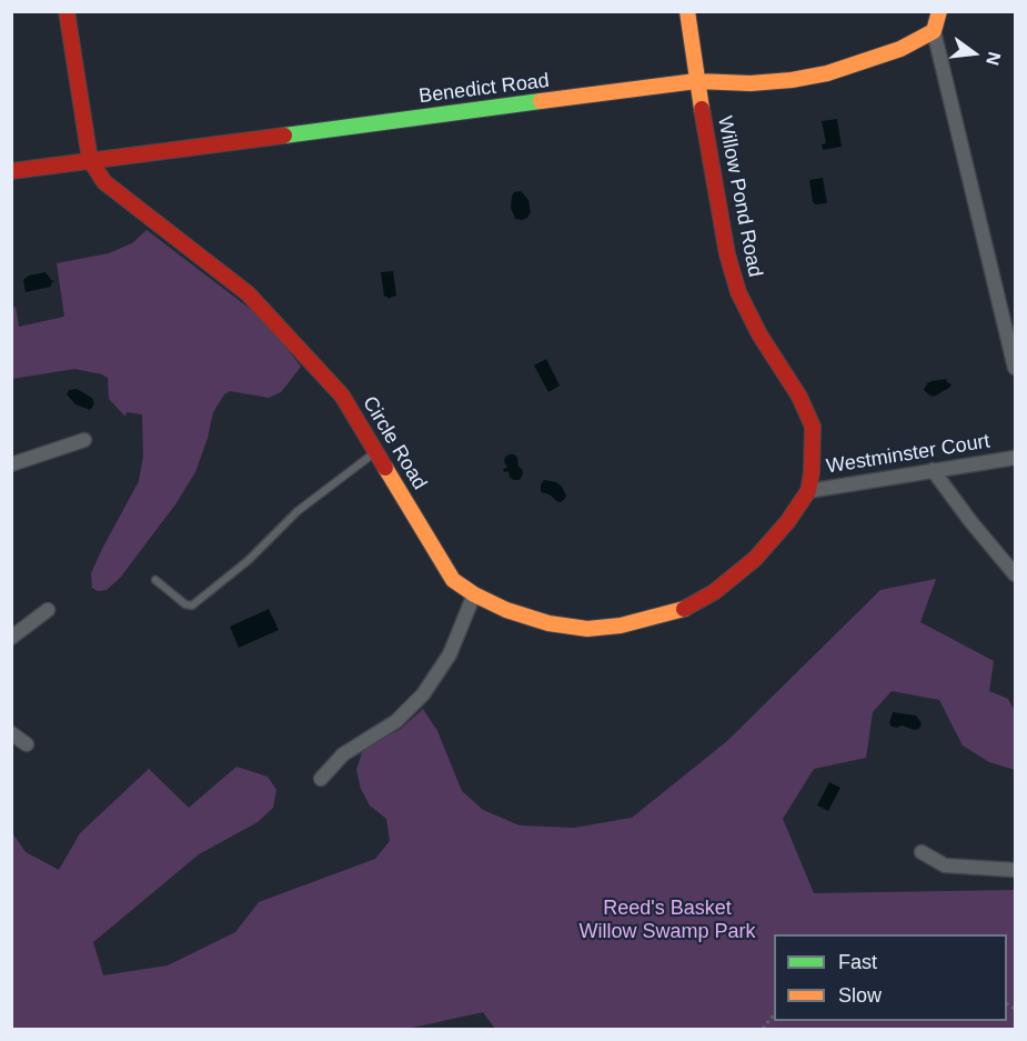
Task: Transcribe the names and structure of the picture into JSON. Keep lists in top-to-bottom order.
{
  "streets": {
    "street": [
      "Benedict Road",
      "Willow Pond Road",
      "Circle Road",
      "Westminster Court"
    ]
  },
  "crossings": [
    ["Benedict Road", "Willow Pond Road"],
    ["Benedict Road", "Circle Road"],
    ["Willow Pond Road", "Circle Road"],
    ["Willow Pond Road", "Westminster Court"],
    ["Circle Road", "Westminster Court"]
  ],
  "parks": ["Reed's Basket Willow Swamp Park"],
  "legend": ["Fast", "Slow"],
  "north": "right"
}
